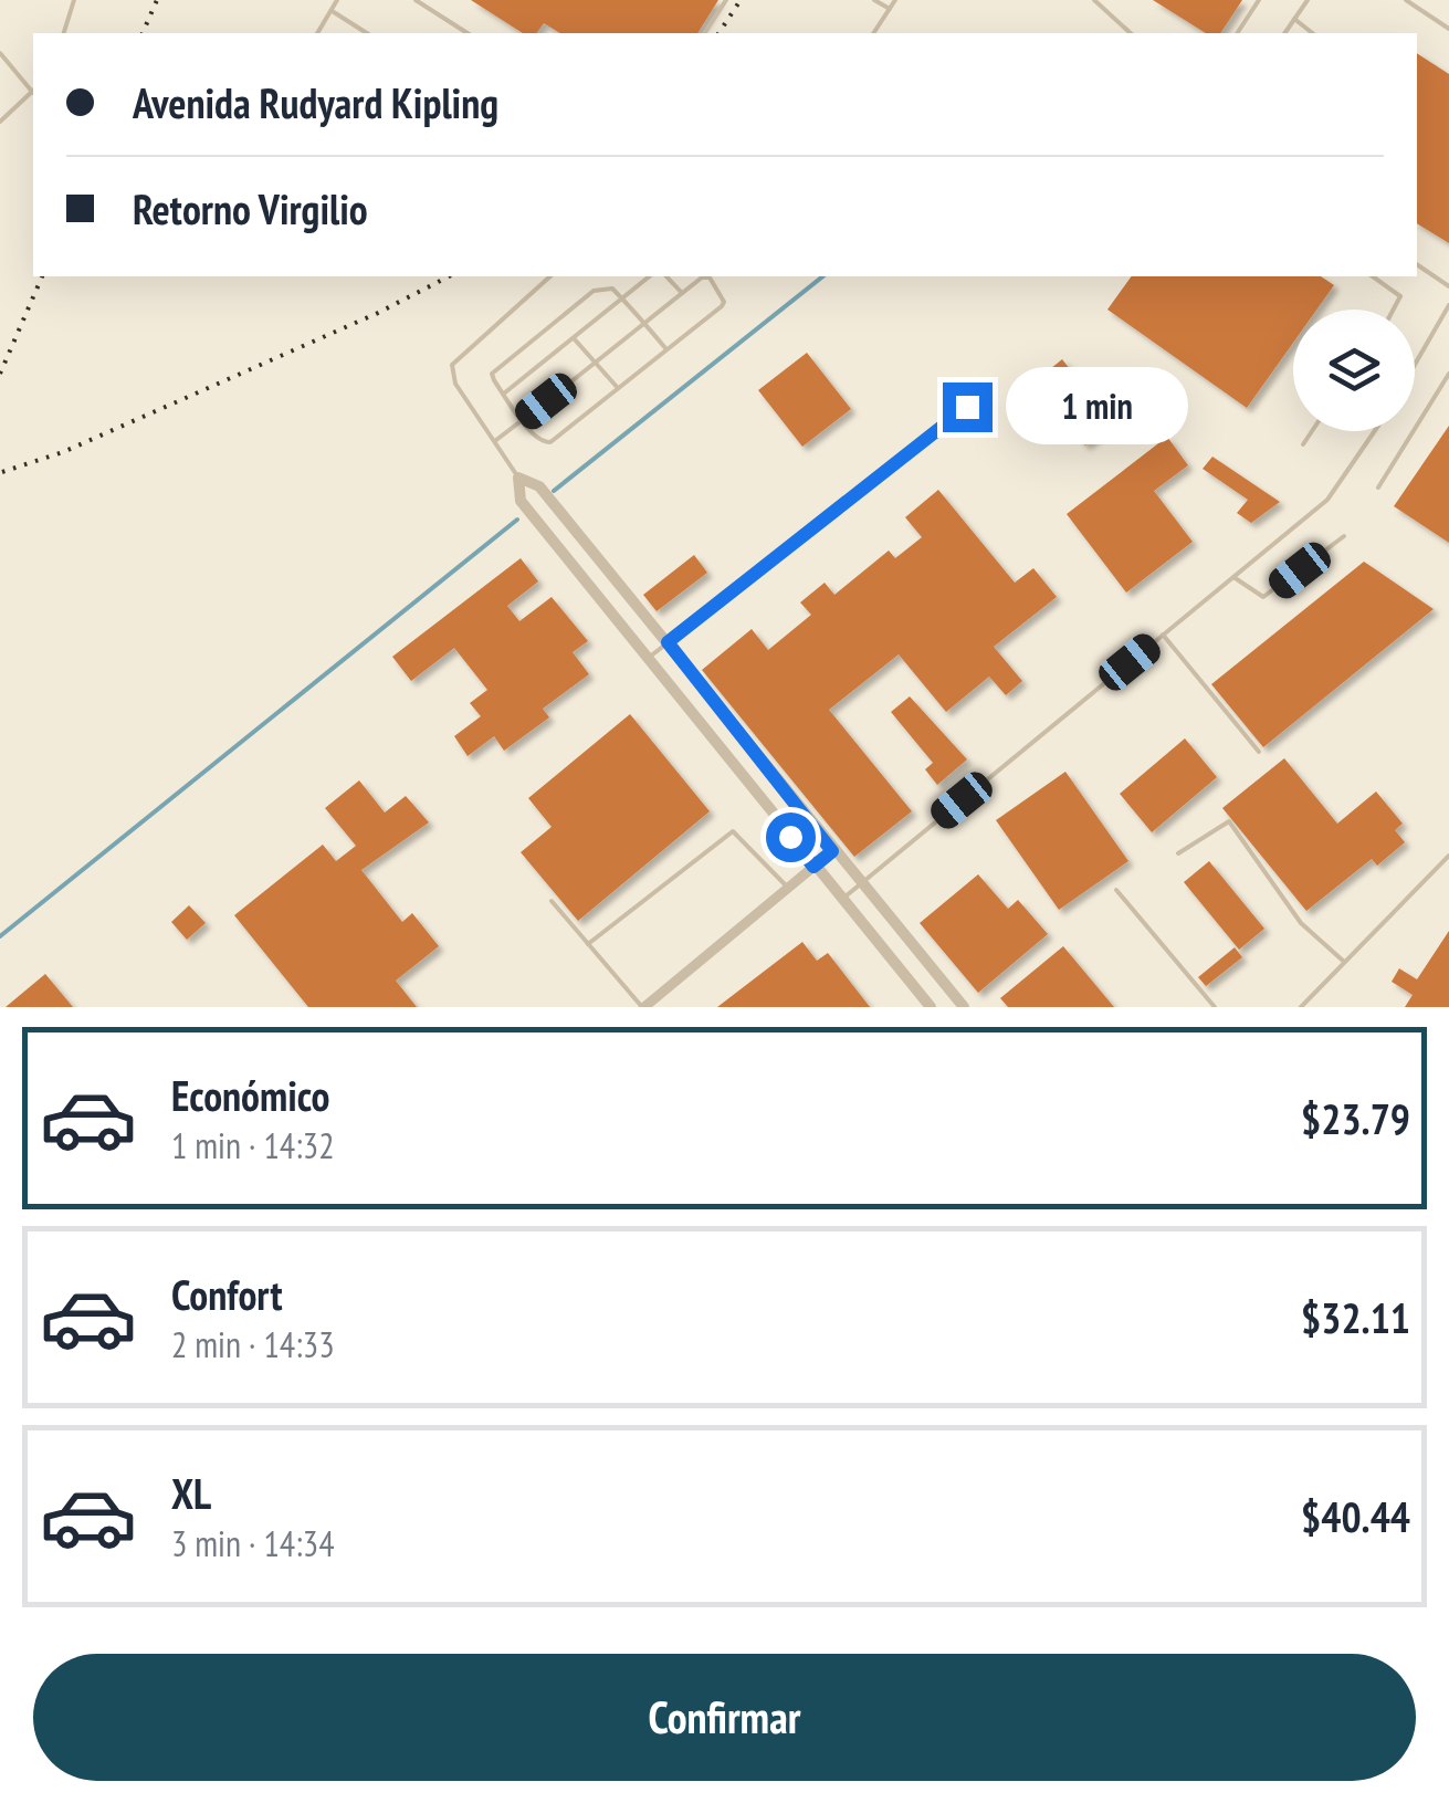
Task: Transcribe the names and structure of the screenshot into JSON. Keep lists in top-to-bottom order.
{
  "page": {
    "banner": ["Avenida Rudyard Kipling", "Retorno Virgilio"],
    "bubble": "1 min",
    "list": [
      {
        "name": "Económico",
        "note": "1 min · 14:32",
        "value": "$23.79"
      },
      {
        "name": "Confort",
        "note": "2 min · 14:33",
        "value": "$32.11"
      },
      {
        "name": "XL",
        "note": "3 min · 14:34",
        "value": "$40.44"
      }
    ],
    "buttons": "Confirmar"
  }
}
